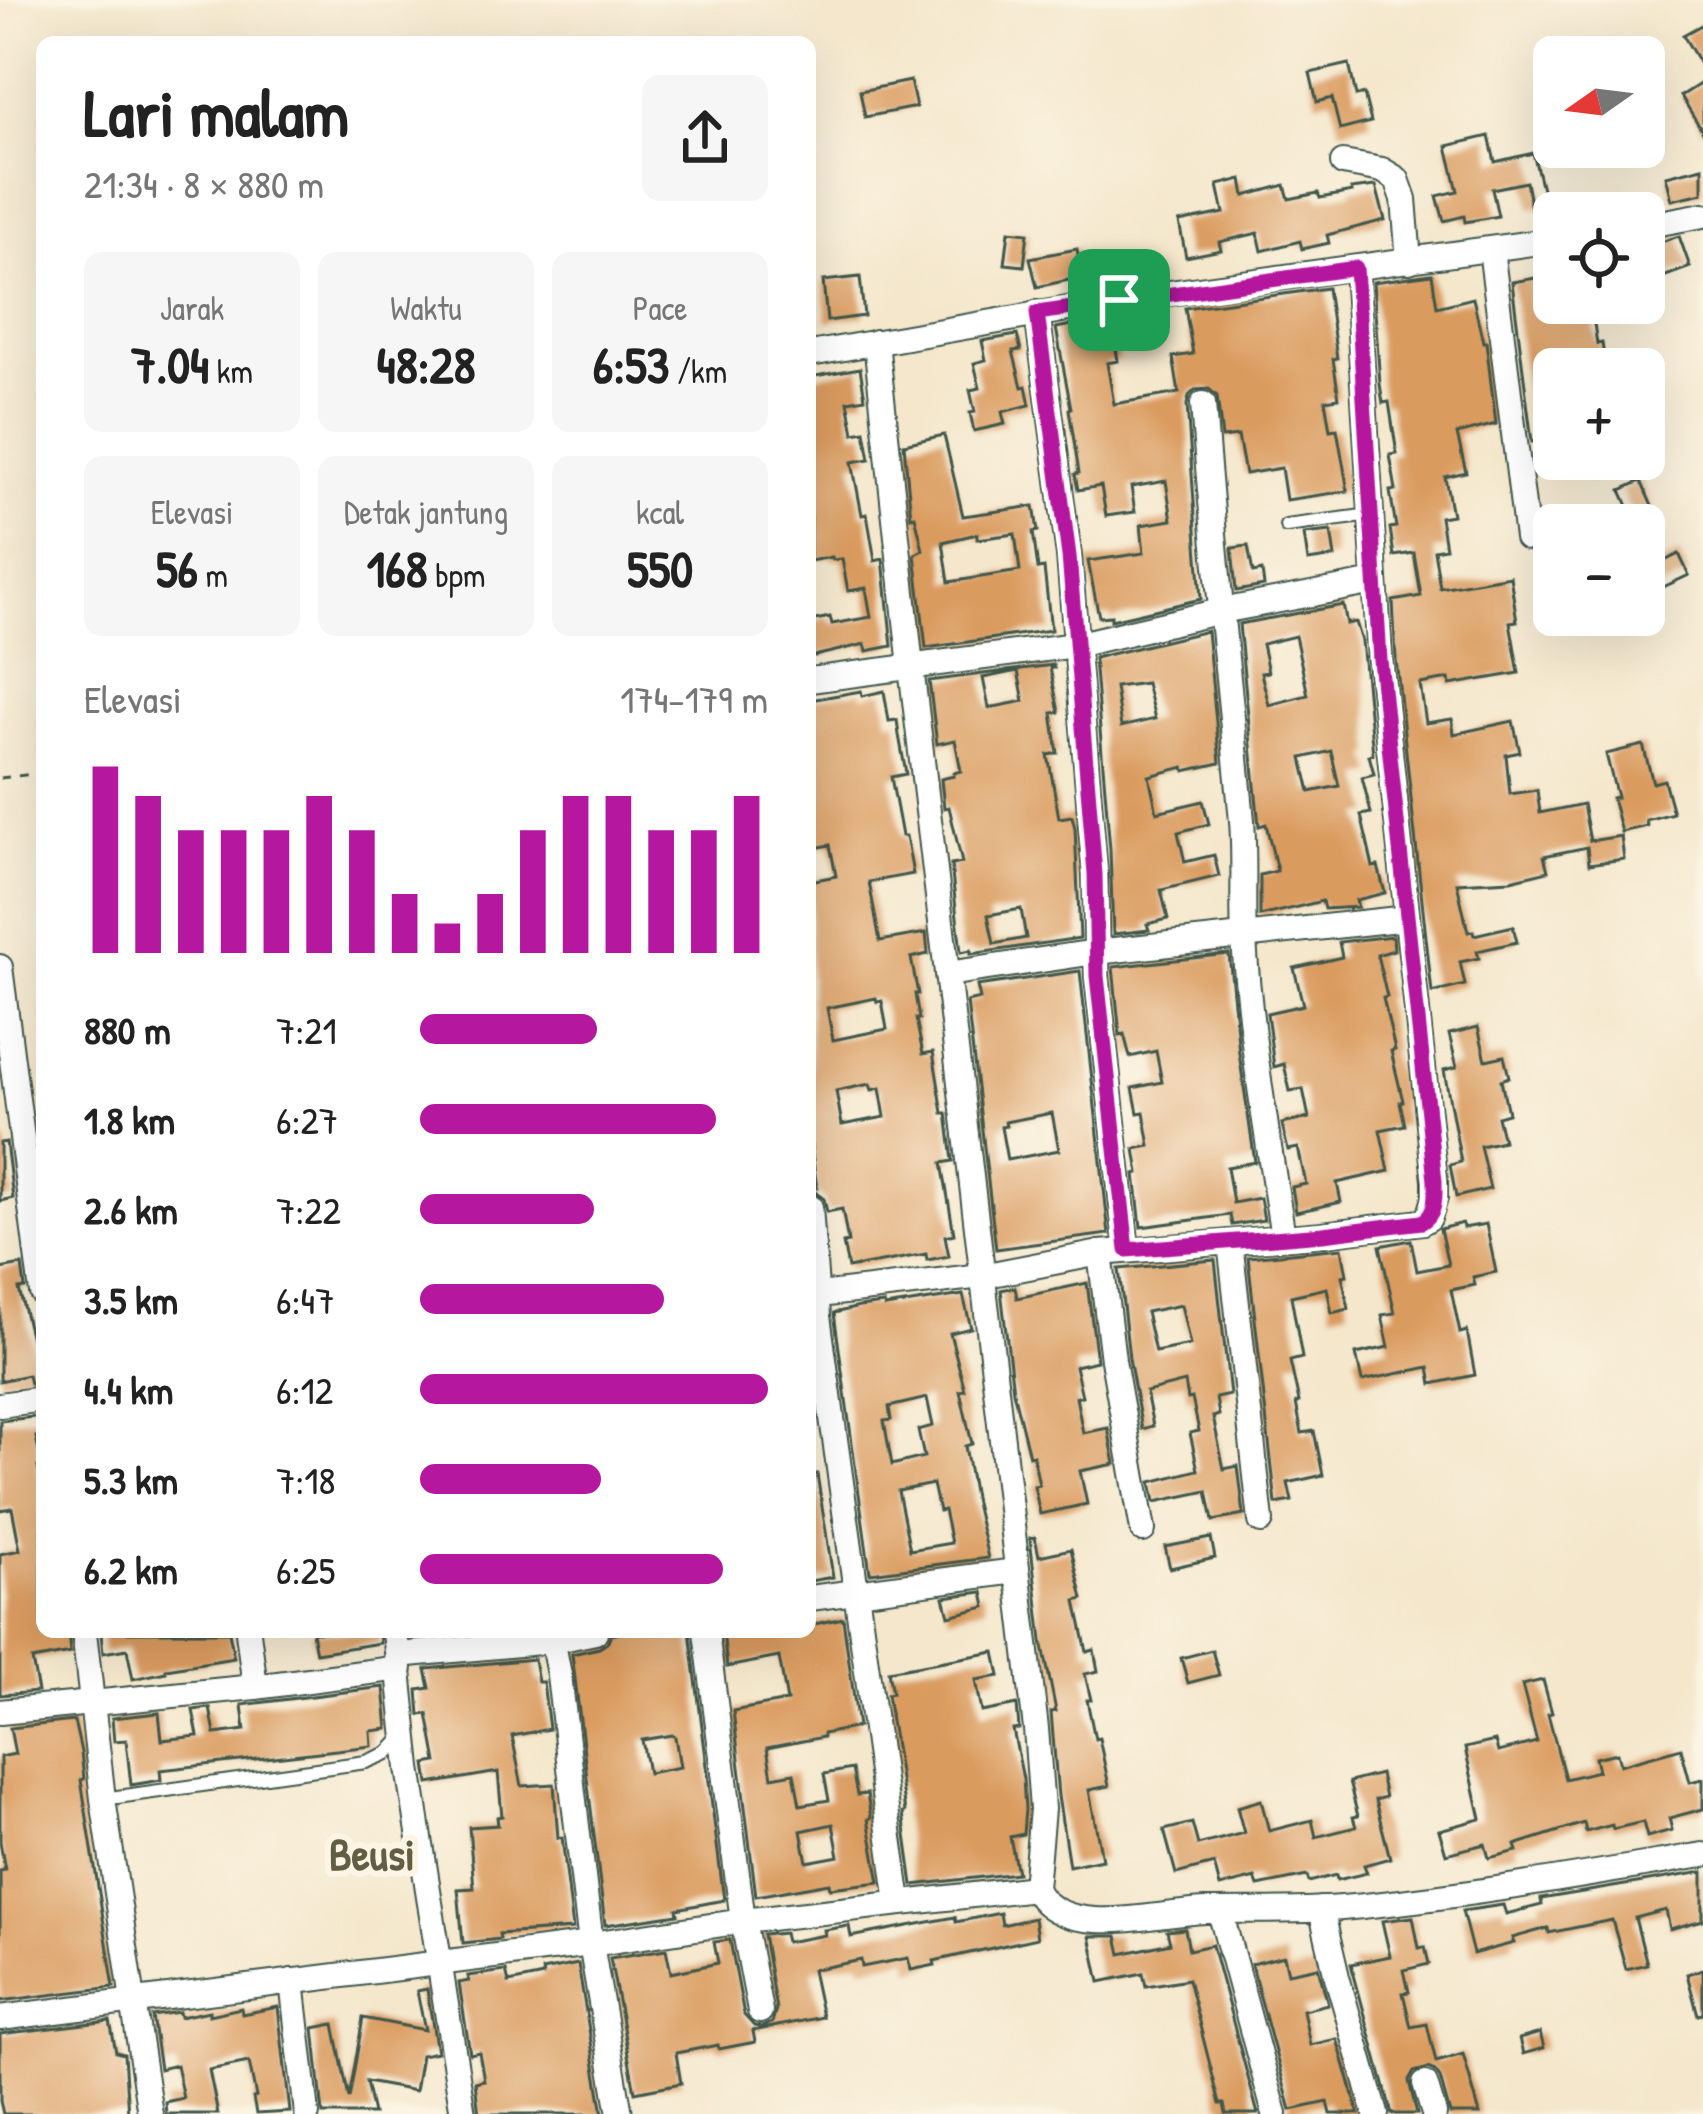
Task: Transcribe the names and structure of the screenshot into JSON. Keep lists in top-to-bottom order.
{
  "districts": ["Beusi"],
  "north": "left",
  "page": {
    "map_buttons": ["+", "−"],
    "heading": ["Lari malam", "21:34 · 8 × 880 m"],
    "stats": [
      ["Jarak", "7.04 km"],
      ["Waktu", "48:28"],
      ["Pace", "6:53 /km"],
      ["Elevasi", "56 m"],
      ["Detak jantung", "168 bpm"],
      ["kcal", "550"]
    ],
    "chart": ["Elevasi", "174–179 m"],
    "list": [
      {
        "name": "880 m",
        "note": "7:21"
      },
      {
        "name": "1.8 km",
        "note": "6:27"
      },
      {
        "name": "2.6 km",
        "note": "7:22"
      },
      {
        "name": "3.5 km",
        "note": "6:47"
      },
      {
        "name": "4.4 km",
        "note": "6:12"
      },
      {
        "name": "5.3 km",
        "note": "7:18"
      },
      {
        "name": "6.2 km",
        "note": "6:25"
      }
    ]
  }
}
